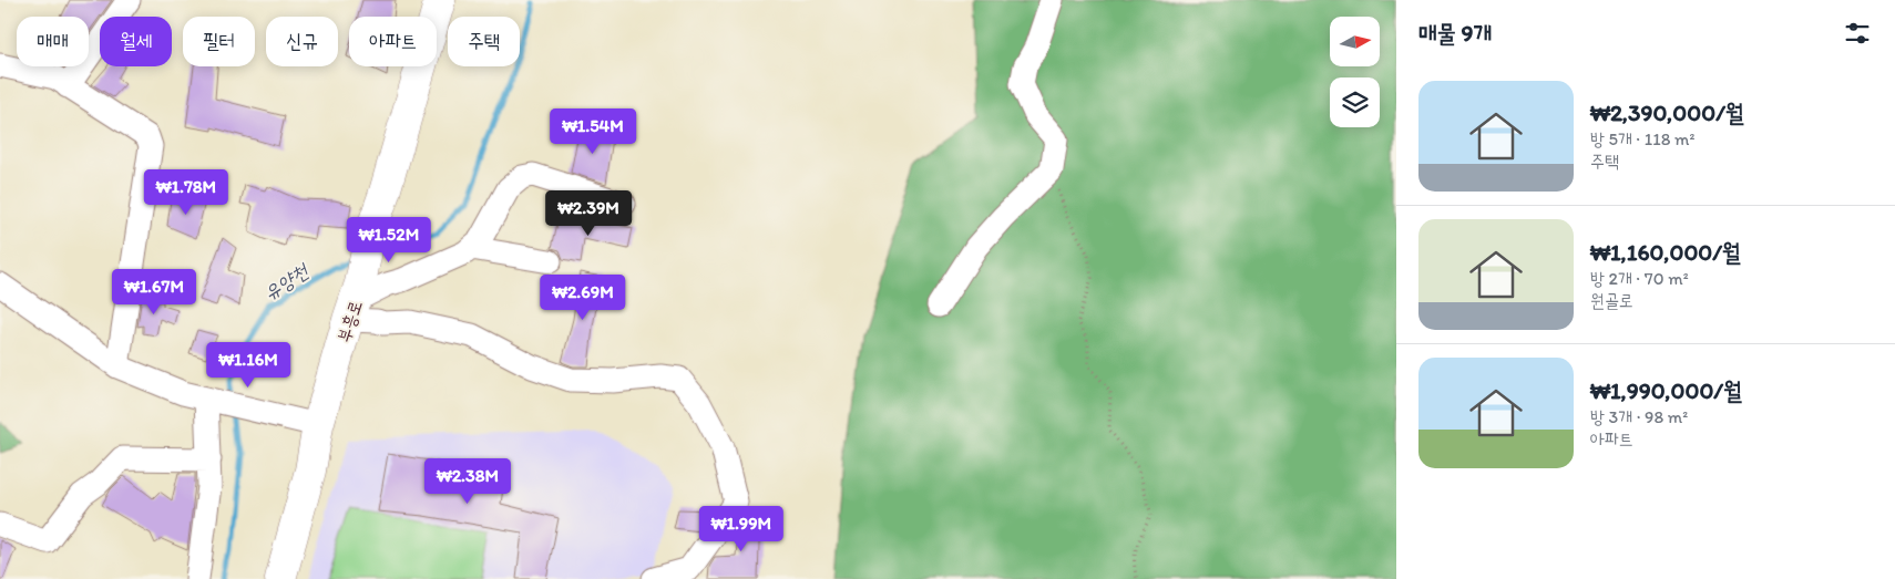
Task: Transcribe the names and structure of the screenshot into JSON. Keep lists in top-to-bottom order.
{
  "streets": {
    "main road": ["부흥로"]
  },
  "water": ["유양천"],
  "north": "right",
  "page": {
    "heading": "매물 9개",
    "chip": [
      "매매",
      "월세",
      "필터",
      "신규",
      "아파트",
      "주택"
    ],
    "list": [
      {
        "name": "₩2,390,000/월",
        "note": "방 5개 · 118 m² · 주택"
      },
      {
        "name": "₩1,160,000/월",
        "note": "방 2개 · 70 m² · 원골로"
      },
      {
        "name": "₩1,990,000/월",
        "note": "방 3개 · 98 m² · 아파트"
      }
    ],
    "price": [
      "₩1.54M",
      "₩1.78M",
      "₩2.39M",
      "₩1.52M",
      "₩1.67M",
      "₩2.69M",
      "₩1.16M",
      "₩2.38M",
      "₩1.99M"
    ]
  }
}
